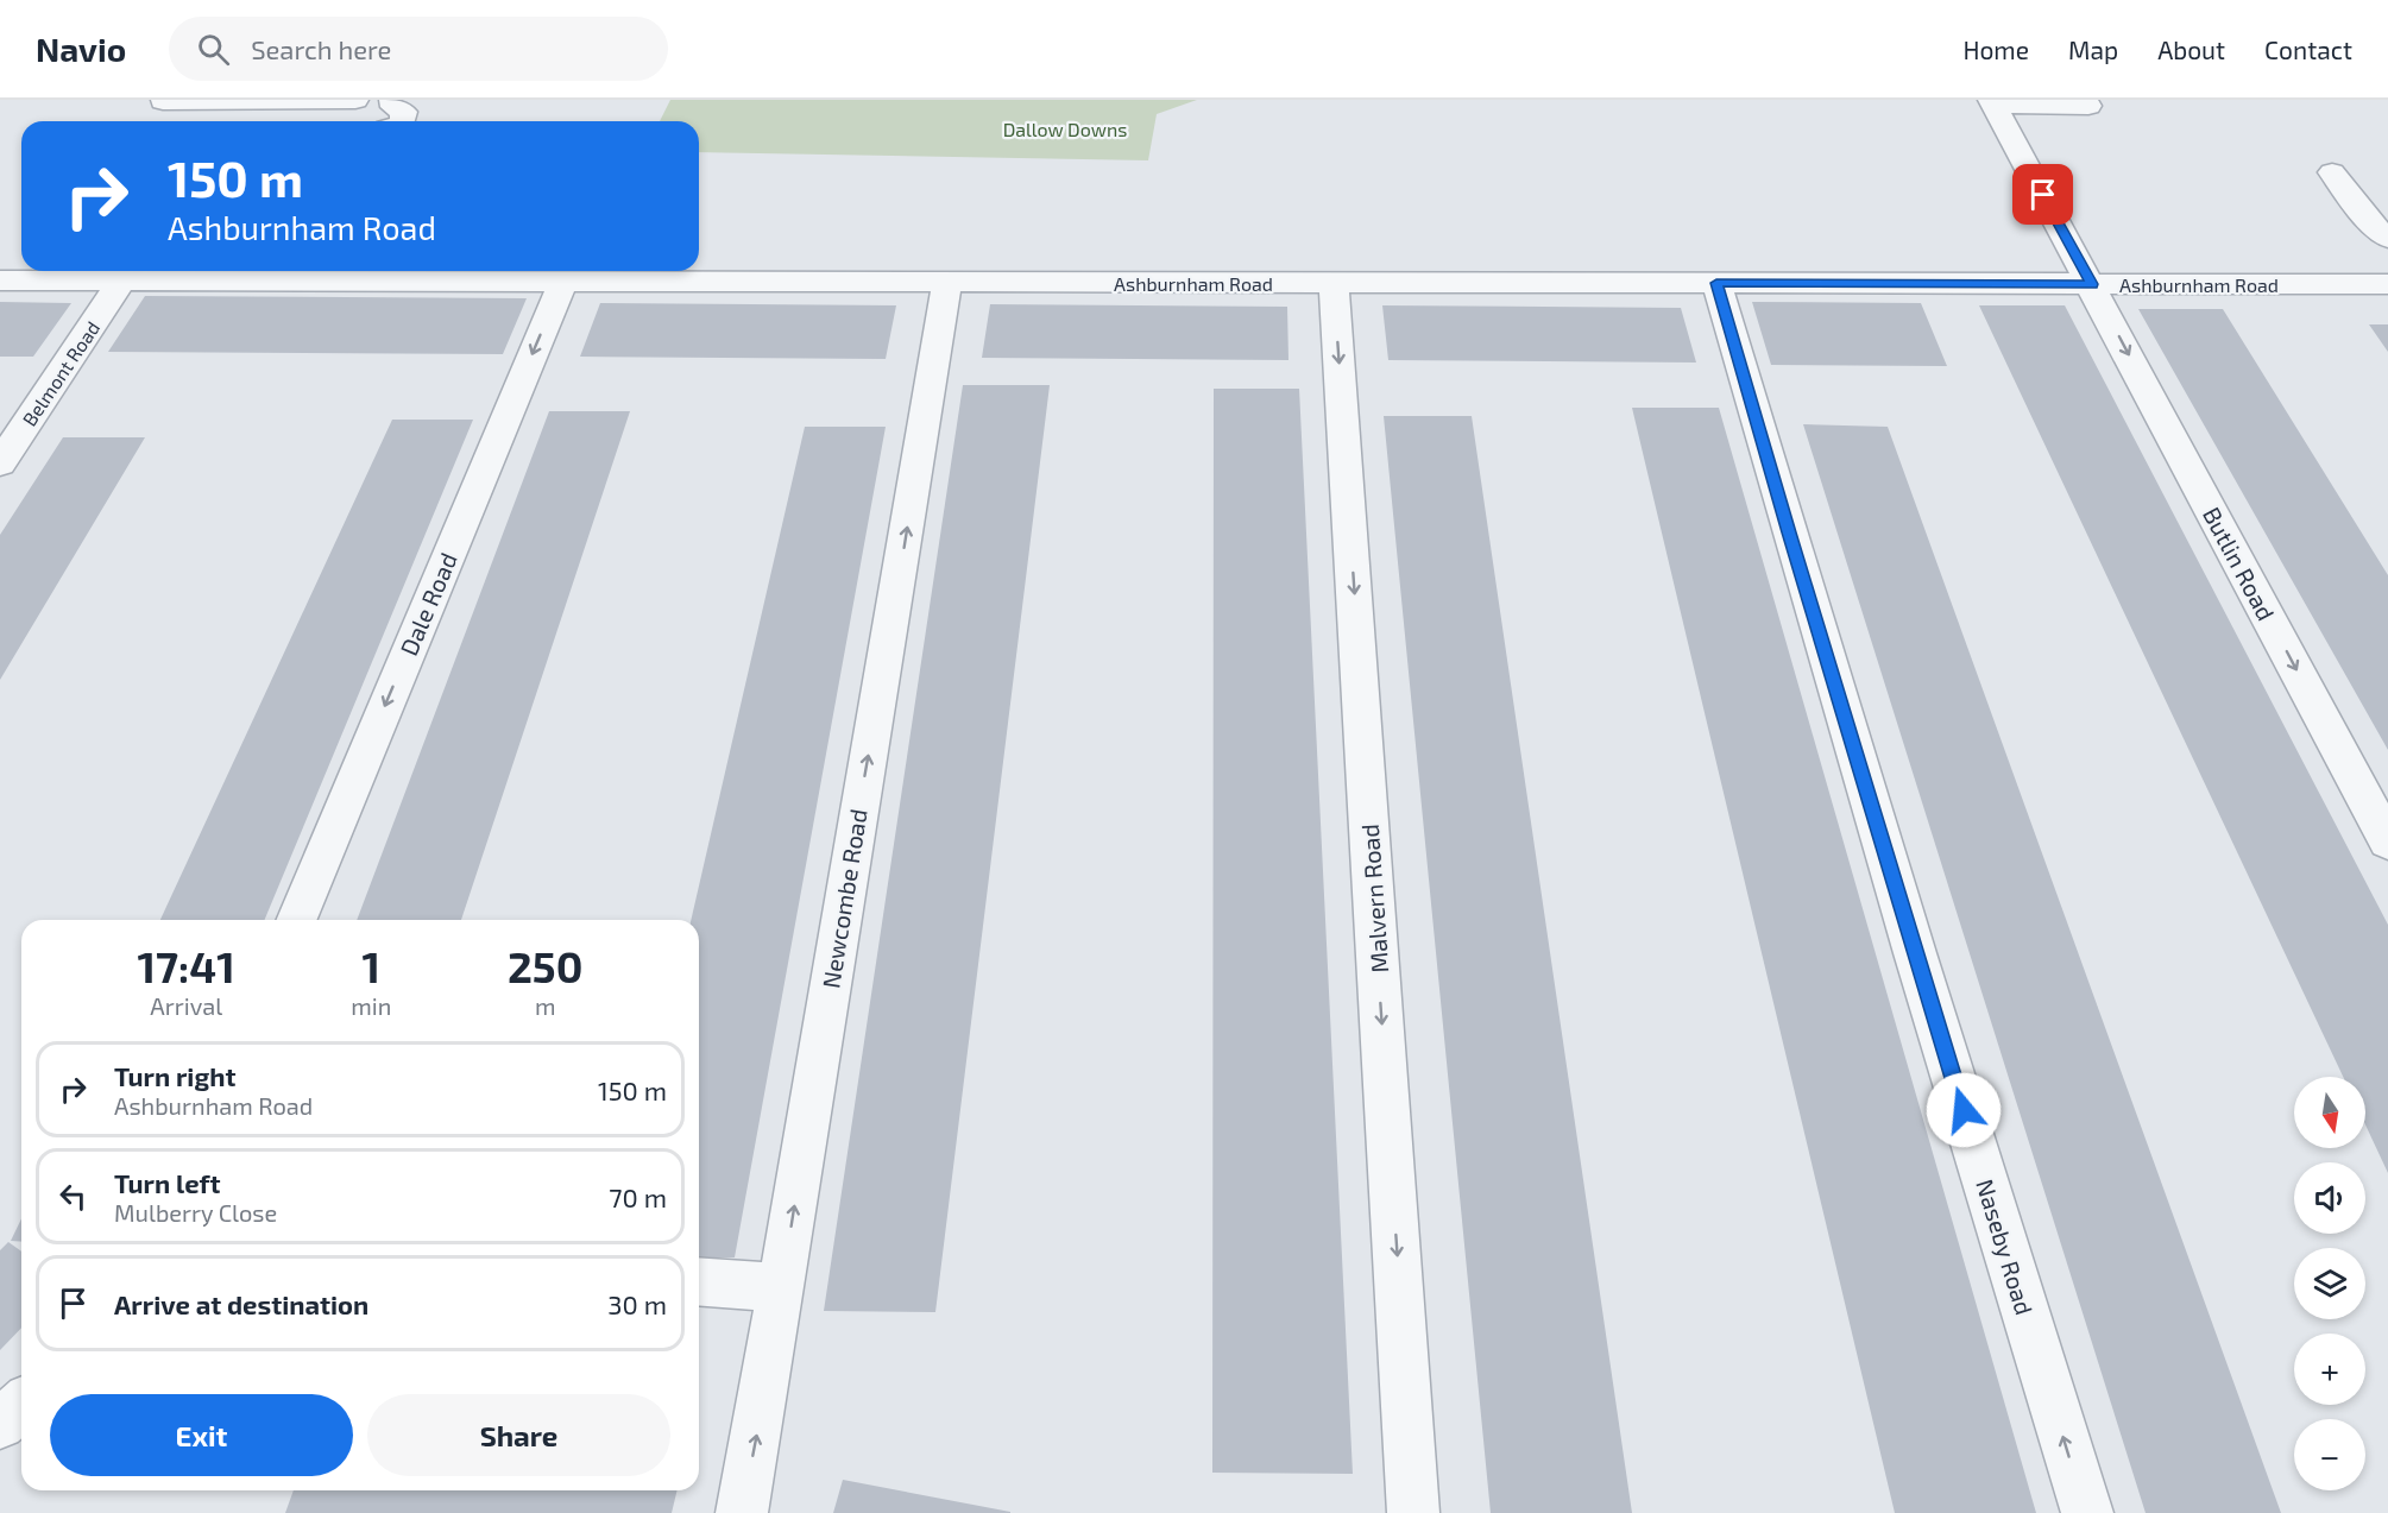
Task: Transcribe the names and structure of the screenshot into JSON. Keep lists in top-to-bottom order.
{
  "streets": {
    "street": [
      "Ashburnham Road",
      "Belmont Road",
      "Butlin Road",
      "Dale Road",
      "Newcombe Road",
      "Malvern Road",
      "Naseby Road"
    ]
  },
  "crossings": [
    ["Ashburnham Road", "Belmont Road"],
    ["Ashburnham Road", "Butlin Road"],
    ["Ashburnham Road", "Dale Road"],
    ["Ashburnham Road", "Newcombe Road"],
    ["Ashburnham Road", "Malvern Road"],
    ["Ashburnham Road", "Naseby Road"]
  ],
  "one_way": [
    "Butlin Road",
    "Dale Road",
    "Newcombe Road",
    "Malvern Road",
    "Naseby Road"
  ],
  "parks": ["Dallow Downs"],
  "north": "bottom",
  "page": {
    "header": "Navio",
    "search": "Search here",
    "nav": [
      "Home",
      "Map",
      "About",
      "Contact"
    ],
    "turn": ["150 m", "Ashburnham Road"],
    "eta": [
      "17:41",
      "Arrival",
      "1",
      "min",
      "250",
      "m"
    ],
    "list": [
      {
        "name": "Turn right",
        "note": "Ashburnham Road",
        "value": "150 m"
      },
      {
        "name": "Turn left",
        "note": "Mulberry Close",
        "value": "70 m"
      },
      {
        "name": "Arrive at destination",
        "value": "30 m"
      }
    ],
    "map_buttons": ["+", "−"],
    "buttons": ["Exit", "Share"]
  }
}
